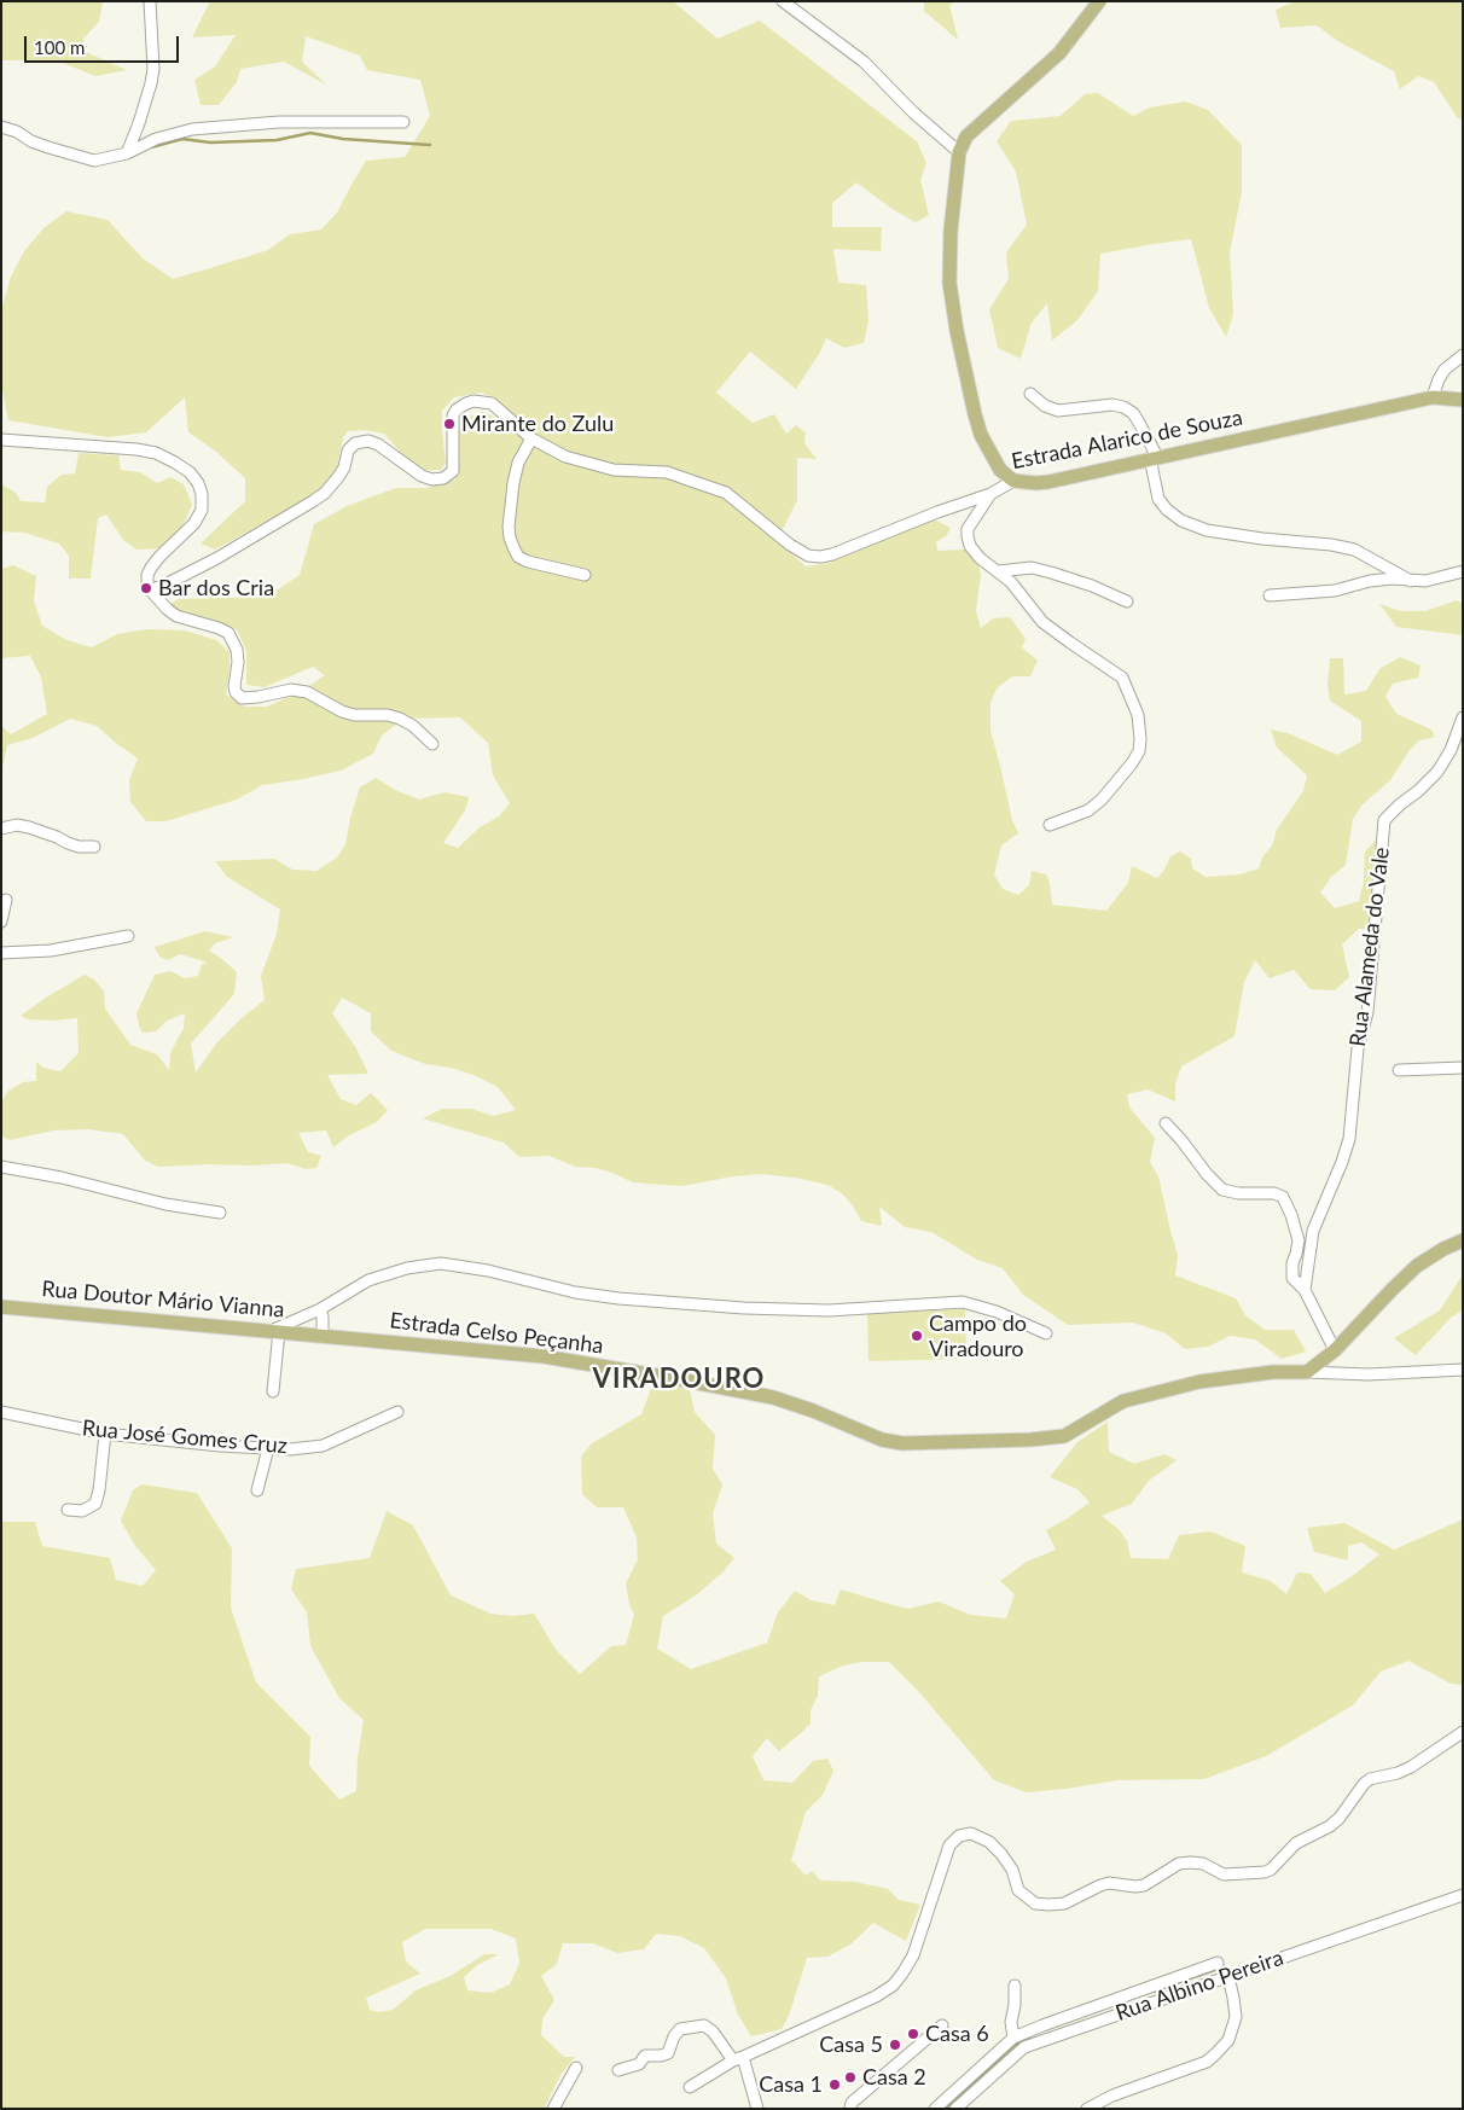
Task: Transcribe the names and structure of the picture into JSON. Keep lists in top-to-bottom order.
{
  "streets": {
    "main road": ["Estrada Alarico de Souza", "Rua Doutor Mário Vianna", "Estrada Celso Peçanha"],
    "street": ["Rua Alameda do Vale", "Rua José Gomes Cruz", "Rua Albino Pereira"]
  },
  "crossings": [
    ["Rua Doutor Mário Vianna", "Estrada Celso Peçanha"]
  ],
  "districts": ["VIRADOURO"],
  "places": [
    "Mirante do Zulu",
    "Bar dos Cria",
    "Campo do Viradouro",
    "Casa 6",
    "Casa 5",
    "Casa 2",
    "Casa 1"
  ],
  "scale_bar": "100 m"
}
